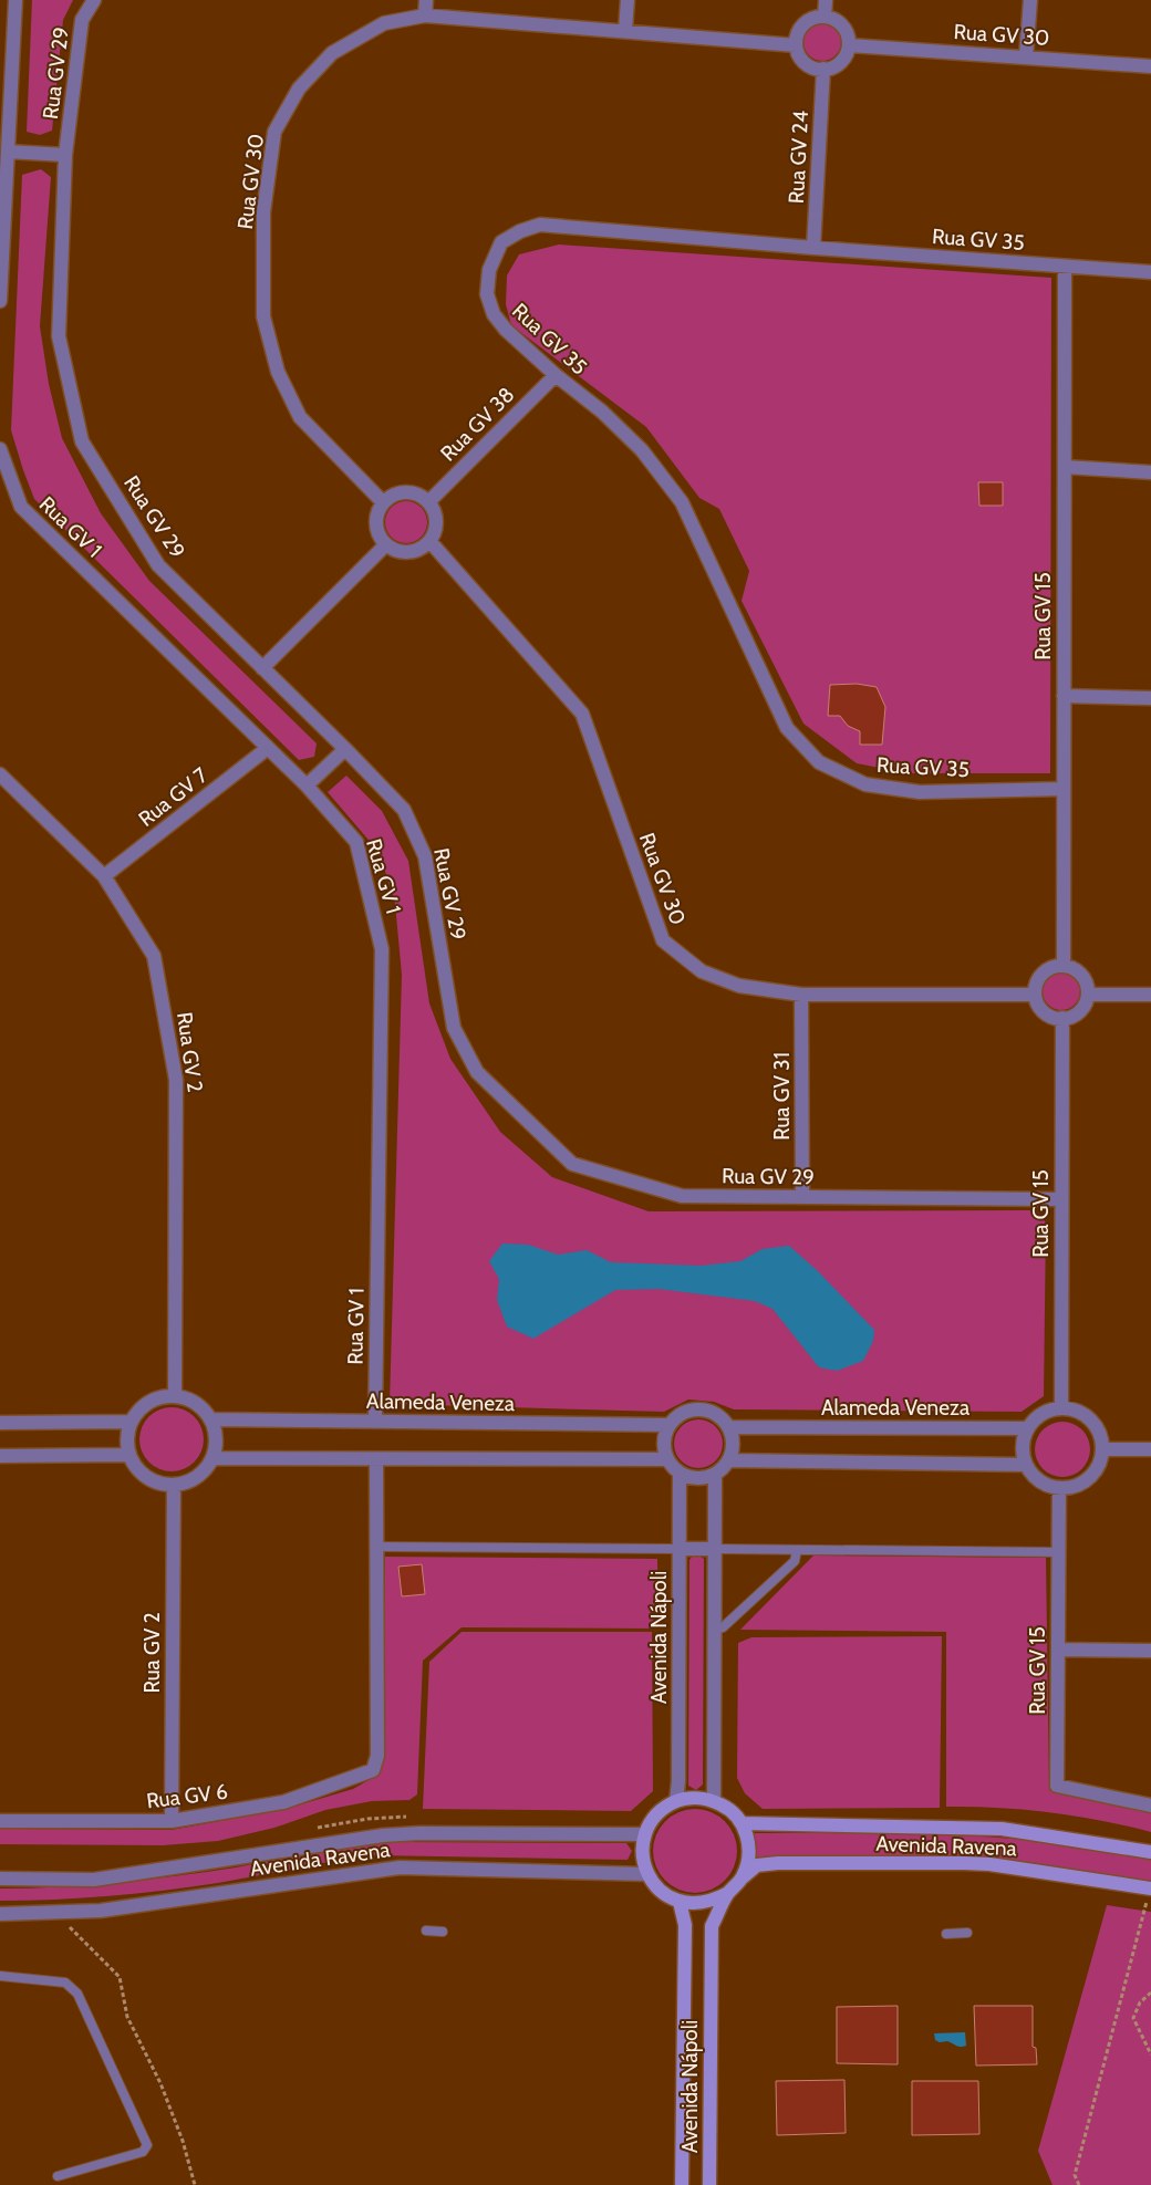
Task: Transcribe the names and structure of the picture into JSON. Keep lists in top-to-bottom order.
{
  "streets": {
    "main road": ["Avenida Nápoli", "Avenida Ravena"],
    "street": [
      "Rua GV 30",
      "Rua GV 29",
      "Rua GV 24",
      "Rua GV 35",
      "Rua GV 38",
      "Rua GV 1",
      "Rua GV 15",
      "Rua GV 7",
      "Rua GV 2",
      "Rua GV 31",
      "Alameda Veneza",
      "Rua GV 6"
    ]
  },
  "crossings": [
    ["Rua GV 30", "Rua GV 24"],
    ["Rua GV 30", "Rua GV 38"],
    ["Rua GV 30", "Rua GV 15"],
    ["Rua GV 30", "Rua GV 31"],
    ["Rua GV 29", "Rua GV 15"],
    ["Rua GV 29", "Rua GV 31"],
    ["Rua GV 24", "Rua GV 35"],
    ["Rua GV 35", "Rua GV 38"],
    ["Rua GV 35", "Rua GV 15"],
    ["Rua GV 1", "Rua GV 7"],
    ["Rua GV 1", "Alameda Veneza"],
    ["Rua GV 15", "Alameda Veneza"],
    ["Rua GV 7", "Rua GV 2"],
    ["Rua GV 2", "Alameda Veneza"],
    ["Rua GV 2", "Rua GV 6"],
    ["Alameda Veneza", "Avenida Nápoli"],
    ["Avenida Nápoli", "Avenida Ravena"]
  ]
}
